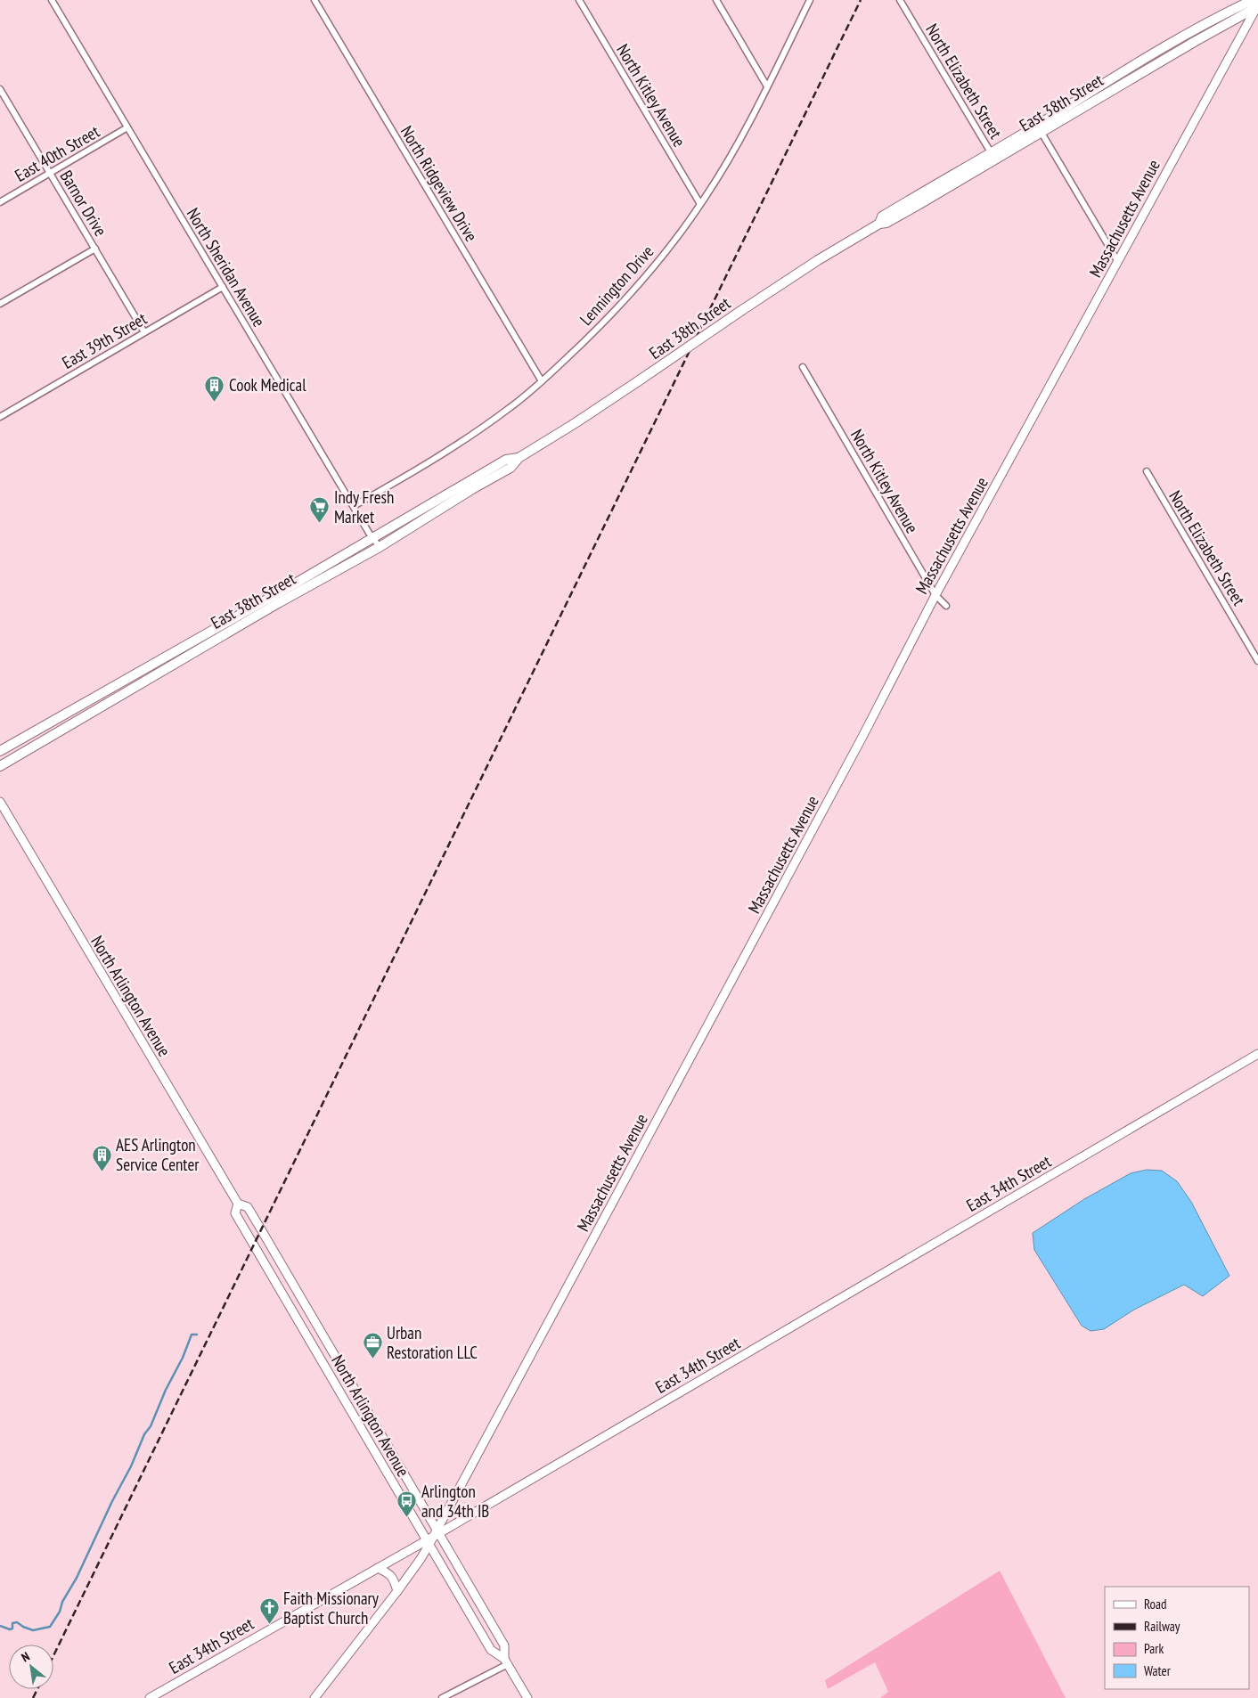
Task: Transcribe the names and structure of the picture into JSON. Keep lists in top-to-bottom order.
{
  "streets": {
    "main road": [
      "East 38th Street",
      "Massachusetts Avenue",
      "North Arlington Avenue",
      "East 34th Street"
    ],
    "street": [
      "North Elizabeth Street",
      "North Kitley Avenue",
      "East 40th Street",
      "North Ridgeview Drive",
      "Barnor Drive",
      "North Sheridan Avenue",
      "Lennington Drive",
      "East 39th Street"
    ]
  },
  "crossings": [
    ["North Elizabeth Street", "East 38th Street"],
    ["North Kitley Avenue", "Massachusetts Avenue"],
    ["North Kitley Avenue", "Lennington Drive"],
    ["East 38th Street", "Massachusetts Avenue"],
    ["East 38th Street", "North Sheridan Avenue"],
    ["East 40th Street", "Barnor Drive"],
    ["East 40th Street", "North Sheridan Avenue"],
    ["North Ridgeview Drive", "Lennington Drive"],
    ["Barnor Drive", "East 39th Street"],
    ["Massachusetts Avenue", "North Arlington Avenue"],
    ["Massachusetts Avenue", "East 34th Street"],
    ["North Sheridan Avenue", "Lennington Drive"],
    ["North Sheridan Avenue", "East 39th Street"],
    ["North Arlington Avenue", "East 34th Street"]
  ],
  "places": {
    "building": ["Cook Medical", "AES Arlington Service Center"],
    "supermarket": ["Indy Fresh Market"],
    "office": ["Urban Restoration LLC"],
    "bus stop": ["Arlington and 34th IB"],
    "church": ["Faith Missionary Baptist Church"]
  },
  "legend": [
    "Road",
    "Railway",
    "Park",
    "Water"
  ],
  "north": "top left"
}
